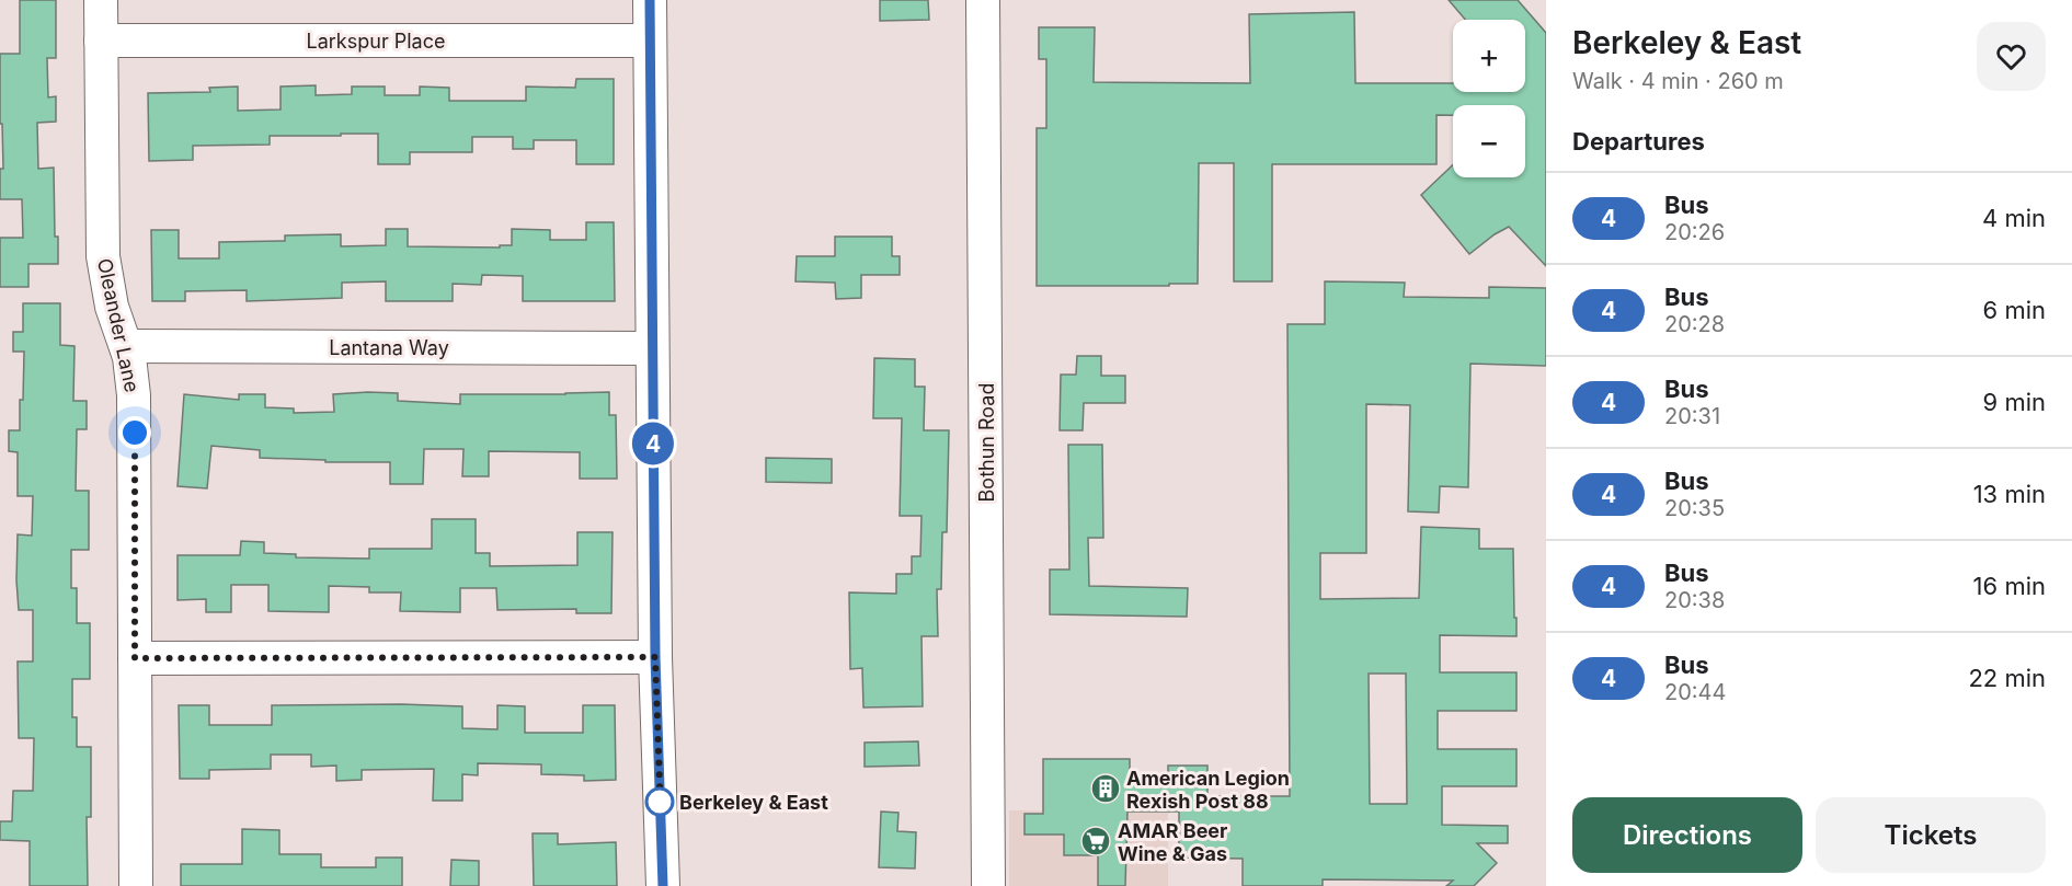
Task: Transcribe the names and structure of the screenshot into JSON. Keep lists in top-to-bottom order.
{
  "streets": {
    "street": [
      "Larkspur Place",
      "Oleander Lane",
      "Lantana Way",
      "Bothun Road"
    ]
  },
  "crossings": [
    ["Larkspur Place", "Oleander Lane"],
    ["Oleander Lane", "Lantana Way"]
  ],
  "places": {
    "building": ["American Legion Rexish Post 88"],
    "other": ["Berkeley & East"],
    "supermarket": ["AMAR Beer Wine & Gas"]
  },
  "lines": ["bus line 4"],
  "page": {
    "on_map": "4",
    "heading": [
      ["Berkeley & East", "Walk · 4 min · 260 m"],
      "Departures"
    ],
    "map_buttons": ["+", "−"],
    "list": [
      {
        "mark": "4",
        "name": "Bus",
        "note": "20:26",
        "value": "4 min"
      },
      {
        "mark": "4",
        "name": "Bus",
        "note": "20:28",
        "value": "6 min"
      },
      {
        "mark": "4",
        "name": "Bus",
        "note": "20:31",
        "value": "9 min"
      },
      {
        "mark": "4",
        "name": "Bus",
        "note": "20:35",
        "value": "13 min"
      },
      {
        "mark": "4",
        "name": "Bus",
        "note": "20:38",
        "value": "16 min"
      },
      {
        "mark": "4",
        "name": "Bus",
        "note": "20:44",
        "value": "22 min"
      }
    ],
    "buttons": ["Directions", "Tickets"]
  }
}
